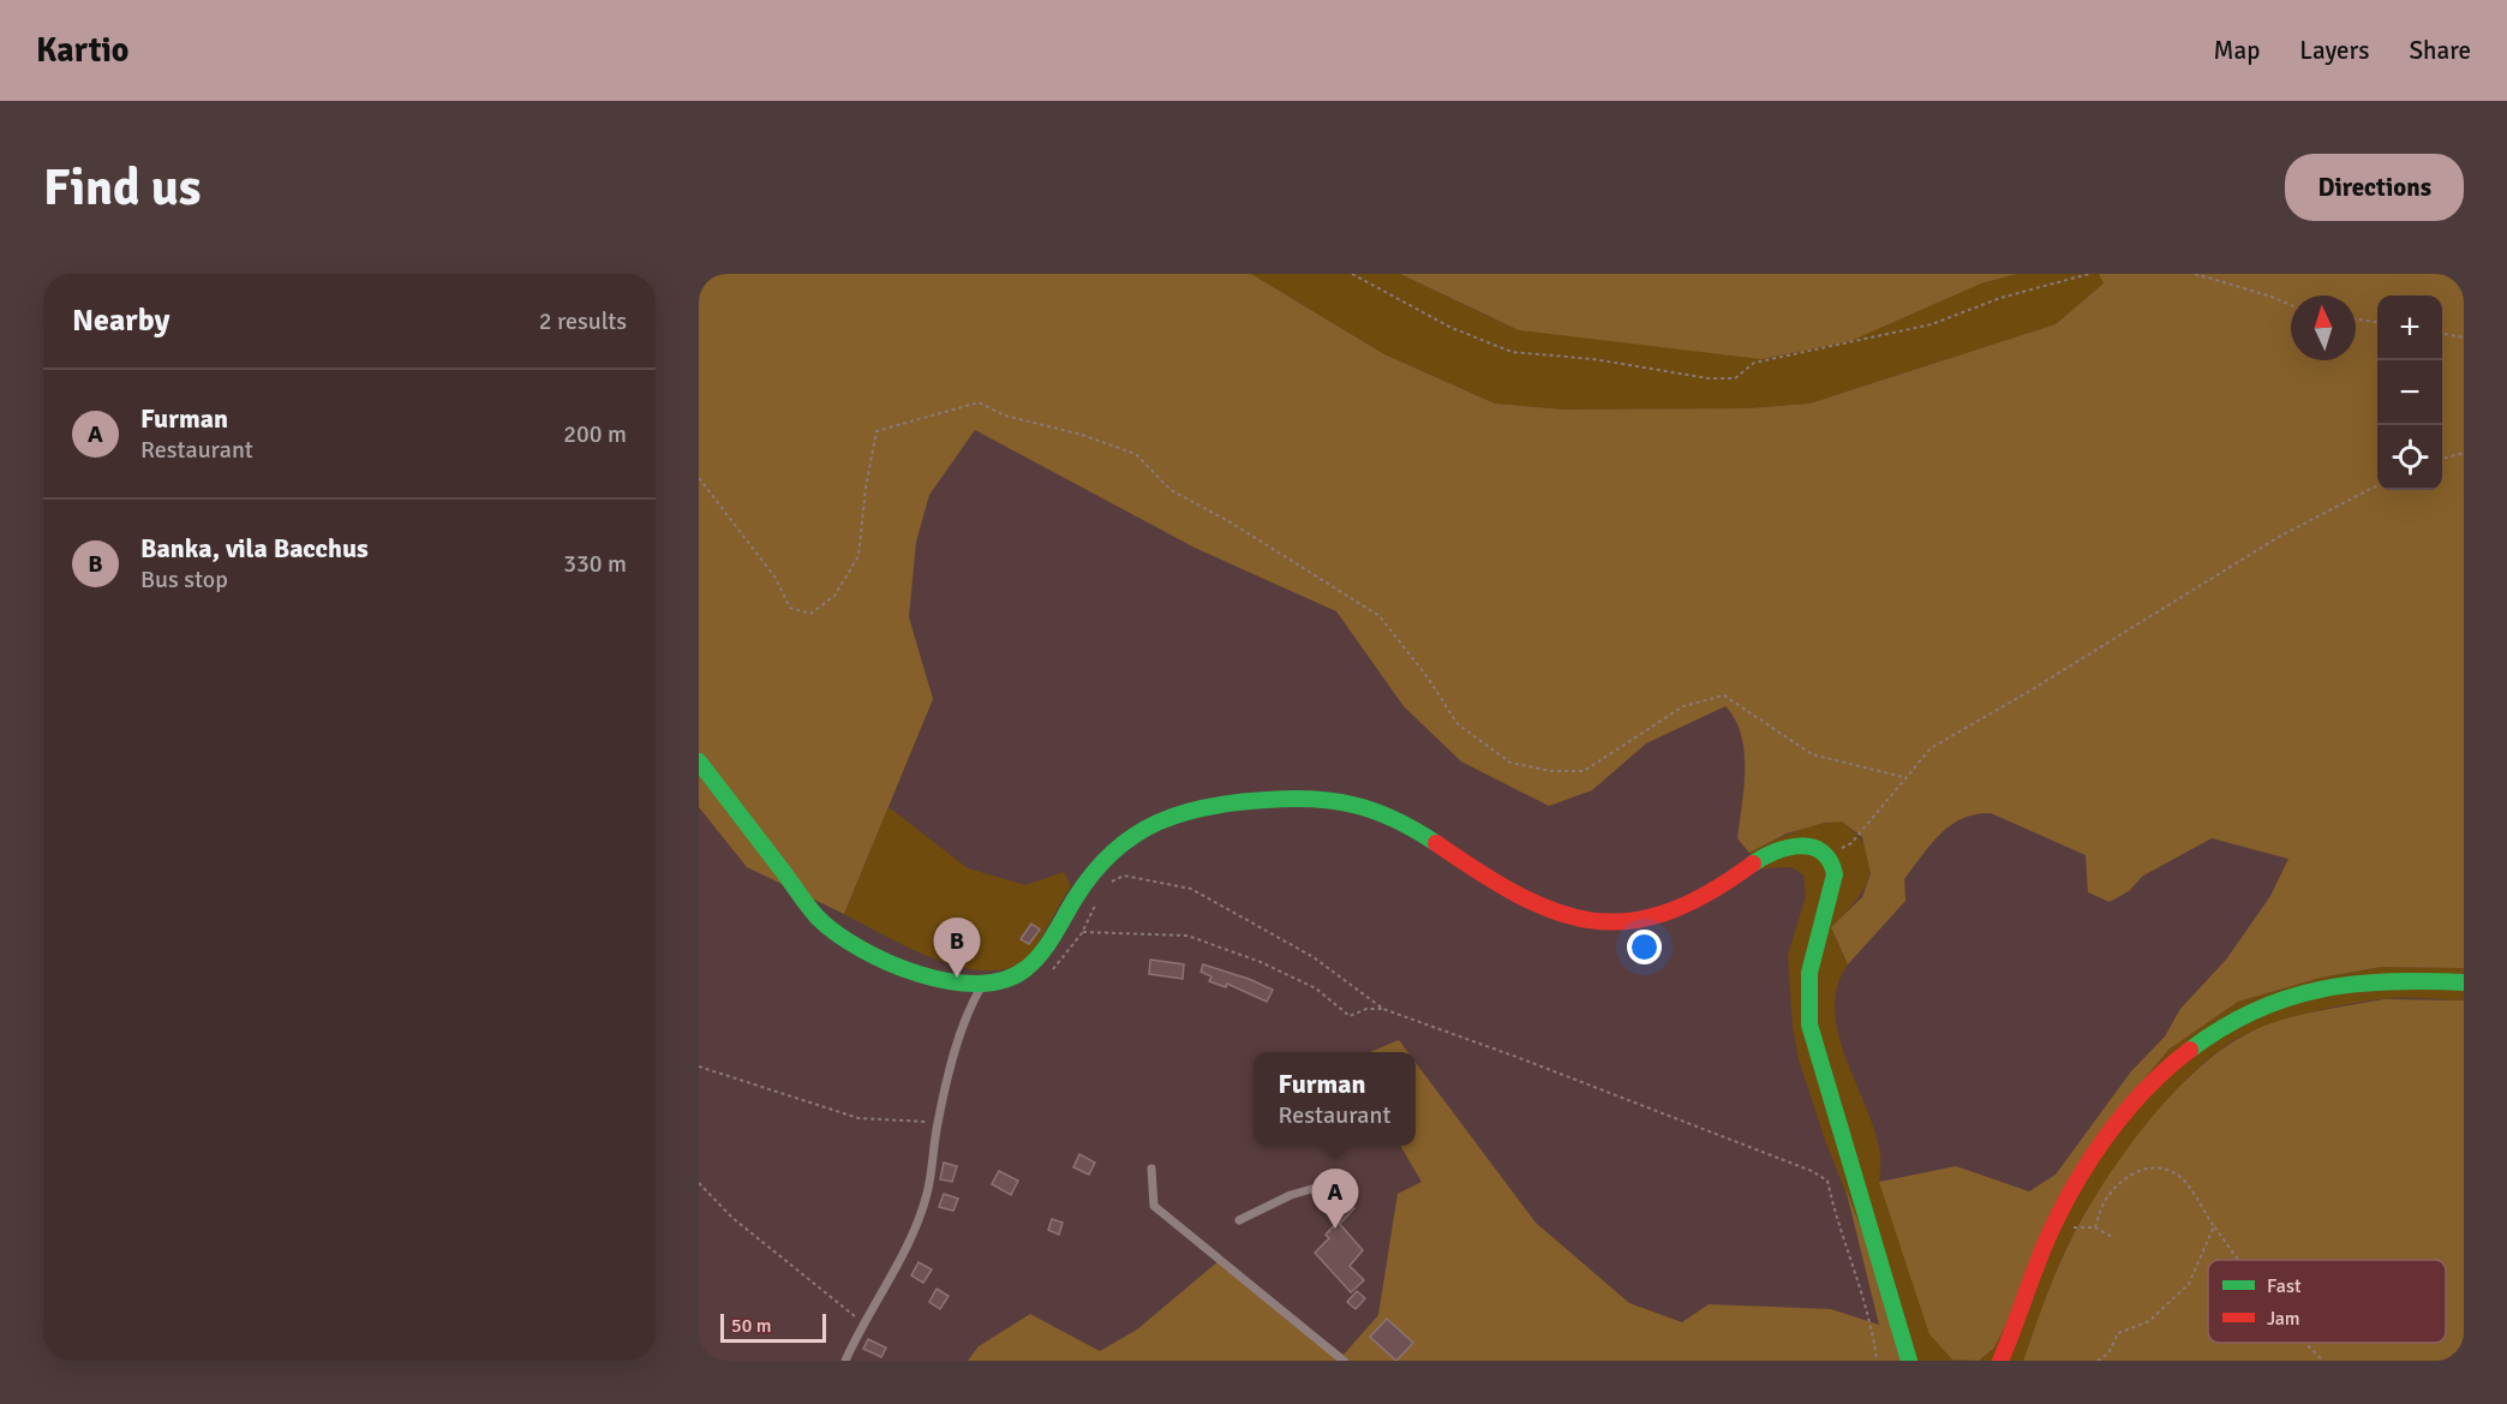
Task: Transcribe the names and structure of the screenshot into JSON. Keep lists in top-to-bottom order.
{
  "legend": ["Fast", "Jam"],
  "scale_bar": "50 m",
  "north": "top",
  "page": {
    "header": "Kartio",
    "nav": ["Map", "Layers", "Share"],
    "buttons": "Directions",
    "title": "Find us",
    "heading": ["Nearby", "2 results"],
    "map_buttons": ["+", "−"],
    "list": [
      {
        "mark": "A",
        "name": "Furman",
        "note": "Restaurant",
        "value": "200 m"
      },
      {
        "mark": "B",
        "name": "Banka, vila Bacchus",
        "note": "Bus stop",
        "value": "330 m"
      }
    ],
    "pins": ["B", "A"],
    "popup": ["Furman", "Restaurant"],
    "scale": "50 m"
  }
}
